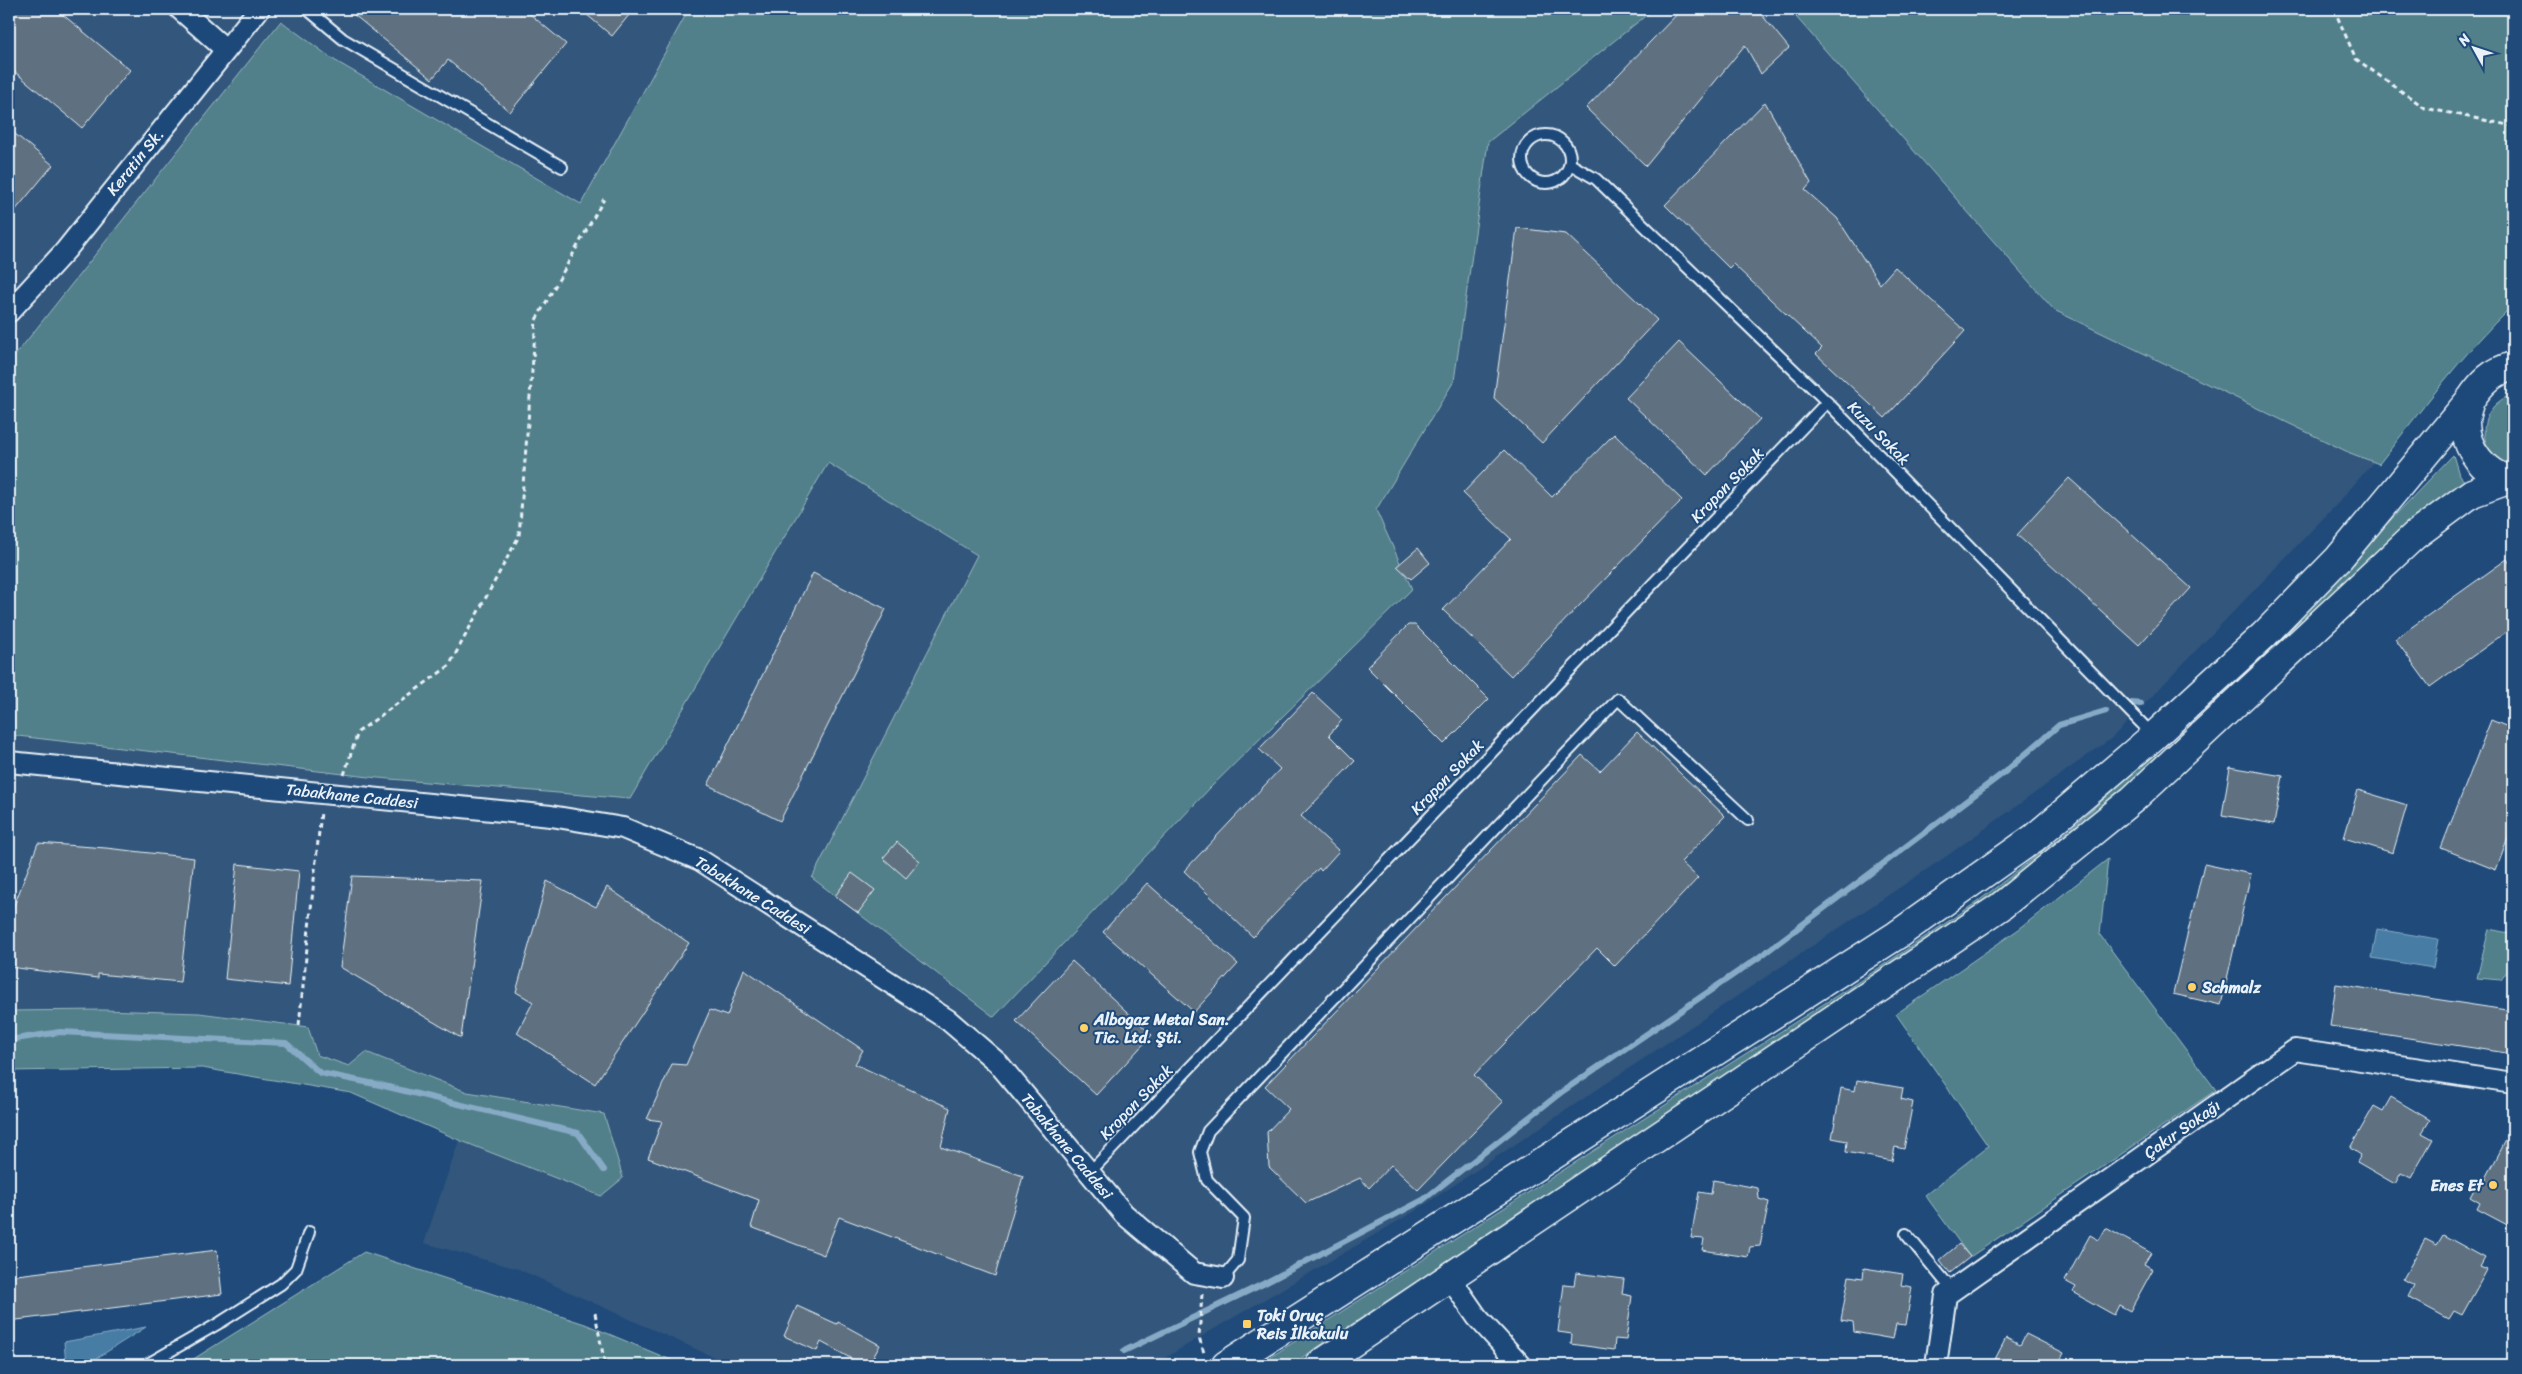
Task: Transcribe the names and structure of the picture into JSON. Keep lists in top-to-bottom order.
{
  "streets": {
    "street": ["Keratin Sk.", "Tabakhane Caddesi", "Çakır Sokağı"],
    "lane": ["Kuzu Sokak", "Kropon Sokak"]
  },
  "crossings": [
    ["Kuzu Sokak", "Kropon Sokak"],
    ["Kropon Sokak", "Tabakhane Caddesi"]
  ],
  "places": {
    "other": ["Schmalz", "Albogaz Metal San. Tic. Ltd. Şti.", "Enes Et"],
    "transit": ["Toki Oruç Reis İlkokulu"]
  },
  "north": "top left"
}
